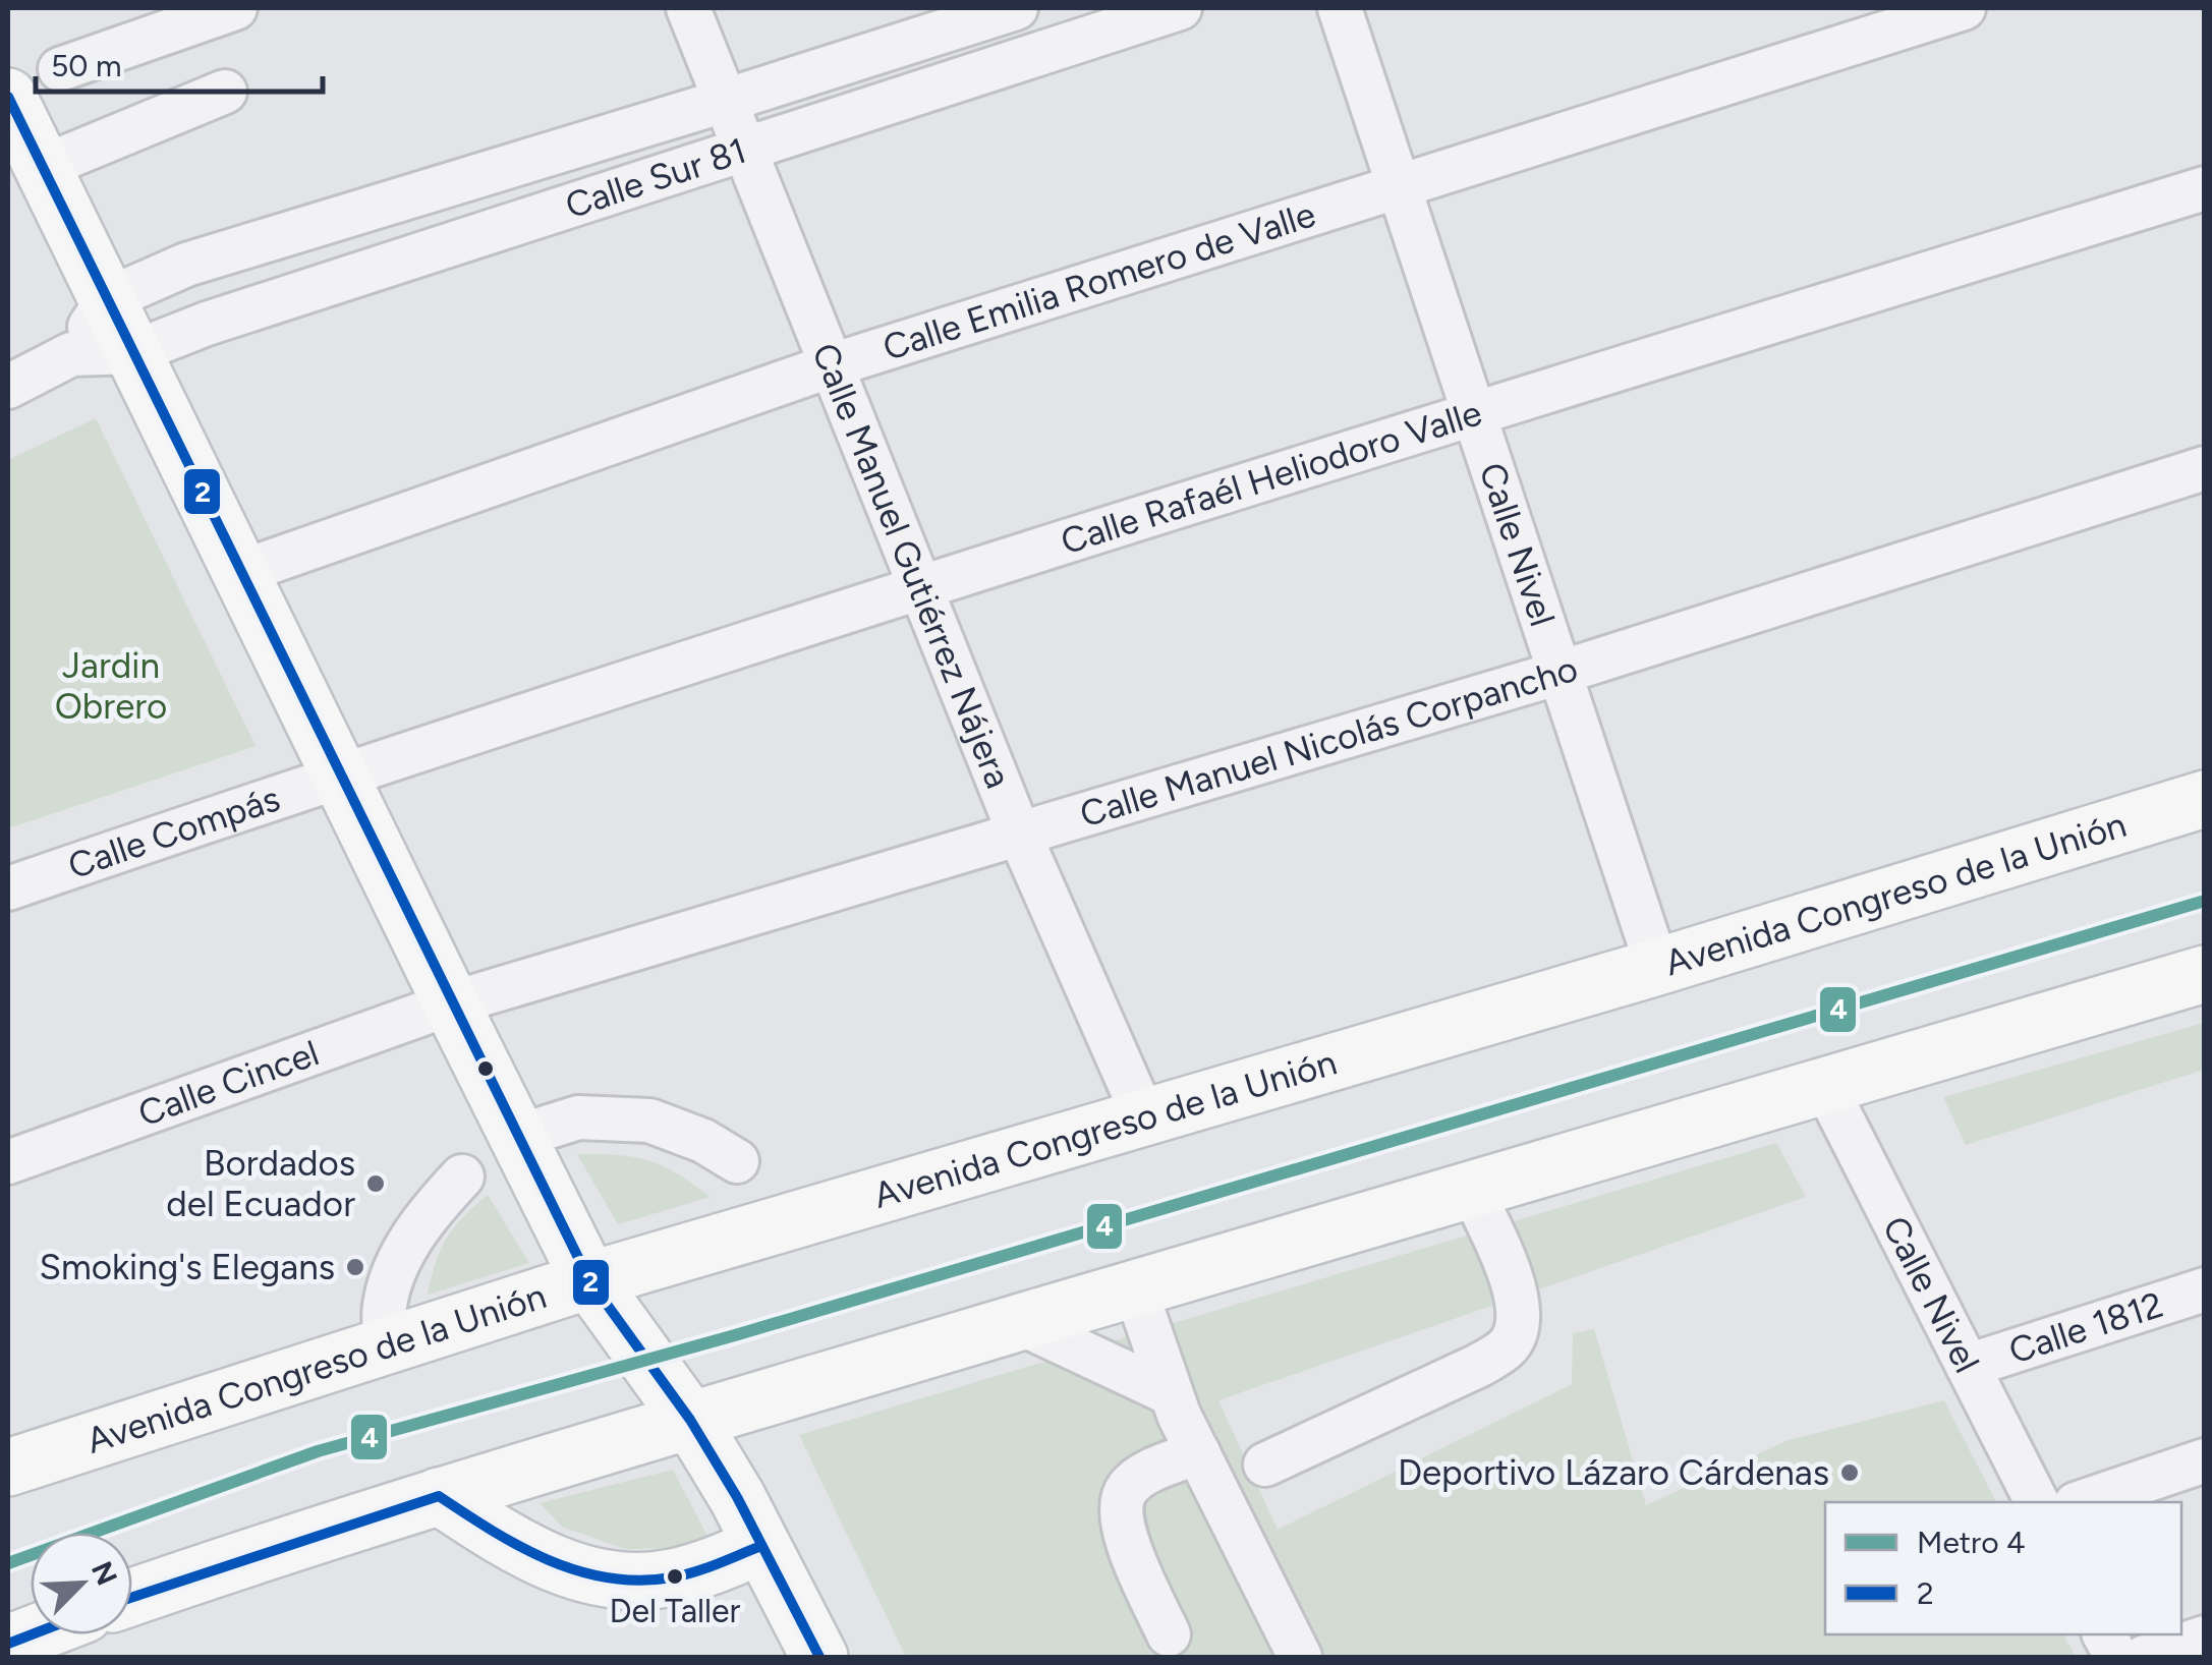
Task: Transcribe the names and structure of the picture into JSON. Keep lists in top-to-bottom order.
{
  "streets": {
    "main road": ["Avenida Congreso de la Unión"],
    "street": [
      "Calle Sur 81",
      "Calle Emilia Romero de Valle",
      "Calle Rafaél Heliodoro Valle",
      "Calle Nivel",
      "Calle Manuel Gutiérrez Nájera",
      "Calle Manuel Nicolás Corpancho",
      "Calle Compás",
      "Calle Cincel",
      "Calle 1812"
    ]
  },
  "crossings": [
    ["Calle Sur 81", "Calle Manuel Gutiérrez Nájera"],
    ["Calle Emilia Romero de Valle", "Calle Nivel"],
    ["Calle Emilia Romero de Valle", "Calle Manuel Gutiérrez Nájera"],
    ["Calle Rafaél Heliodoro Valle", "Calle Nivel"],
    ["Calle Rafaél Heliodoro Valle", "Calle Manuel Gutiérrez Nájera"],
    ["Calle Rafaél Heliodoro Valle", "Calle Compás"],
    ["Calle Nivel", "Calle Manuel Nicolás Corpancho"],
    ["Calle Nivel", "Avenida Congreso de la Unión"],
    ["Calle Nivel", "Calle 1812"],
    ["Calle Manuel Gutiérrez Nájera", "Calle Manuel Nicolás Corpancho"],
    ["Calle Manuel Gutiérrez Nájera", "Avenida Congreso de la Unión"],
    ["Calle Manuel Nicolás Corpancho", "Calle Cincel"]
  ],
  "parks": ["Jardin Obrero"],
  "places": [
    "Bordados del Ecuador",
    "Smoking's Elegans",
    "Deportivo Lázaro Cárdenas",
    "Del Taller"
  ],
  "lines": ["transit line 2", "metro line 4"],
  "legend": ["Metro 4", "2"],
  "scale_bar": "50 m",
  "north": "top right"
}
